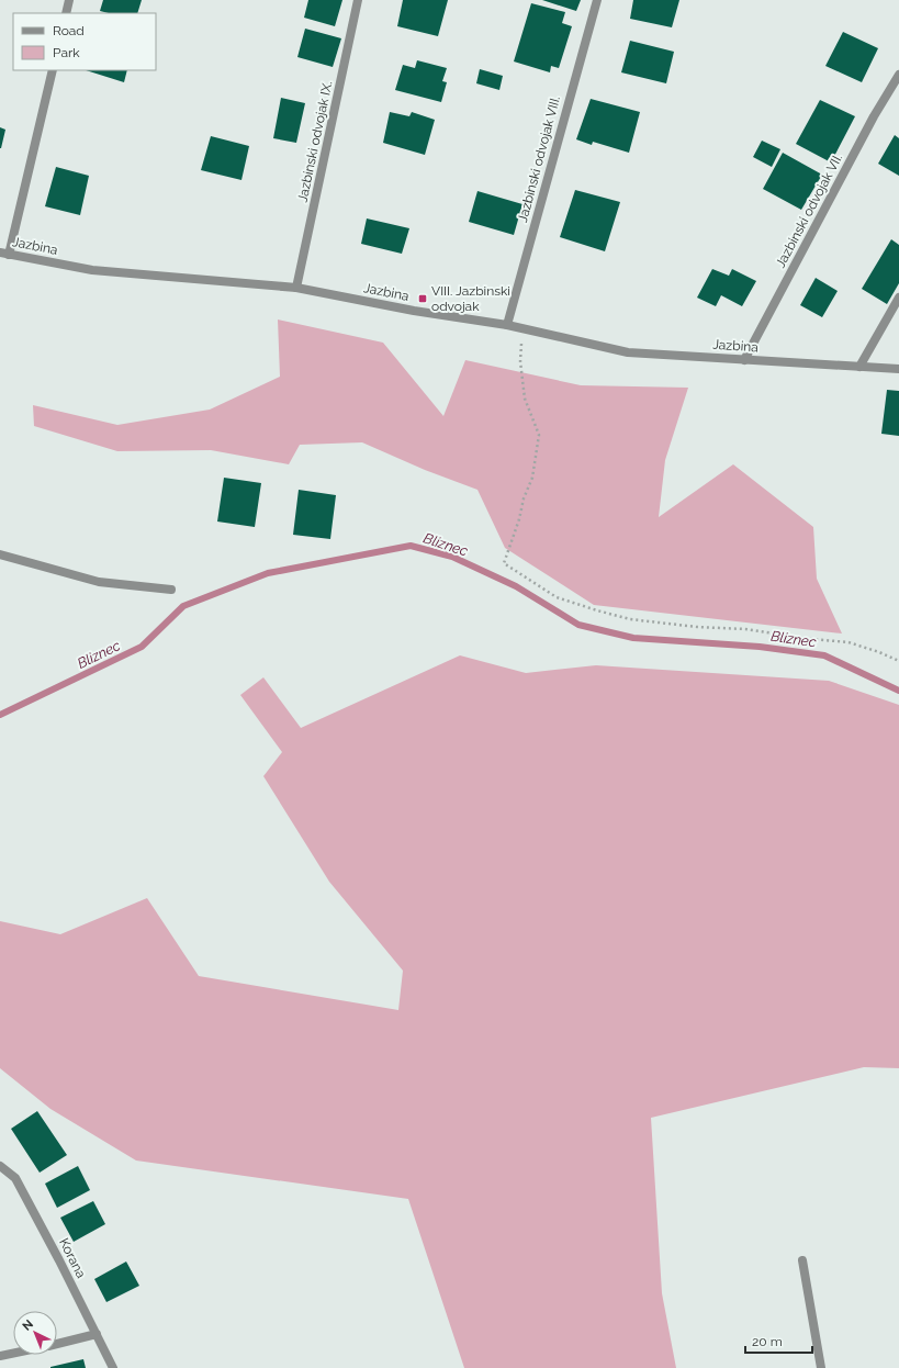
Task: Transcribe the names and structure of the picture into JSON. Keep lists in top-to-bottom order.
{
  "streets": {
    "street": [
      "Jazbinski odvojak IX.",
      "Jazbinski odvojak VIII.",
      "Jazbinski odvojak VII.",
      "Jazbina",
      "Korana"
    ]
  },
  "crossings": [
    ["Jazbinski odvojak IX.", "Jazbina"],
    ["Jazbinski odvojak VIII.", "Jazbina"],
    ["Jazbinski odvojak VII.", "Jazbina"]
  ],
  "water": ["Bliznec"],
  "places": {
    "transit": ["VIII. Jazbinski odvojak"]
  },
  "legend": ["Road", "Park"],
  "scale_bar": "20 m",
  "north": "top left"
}
